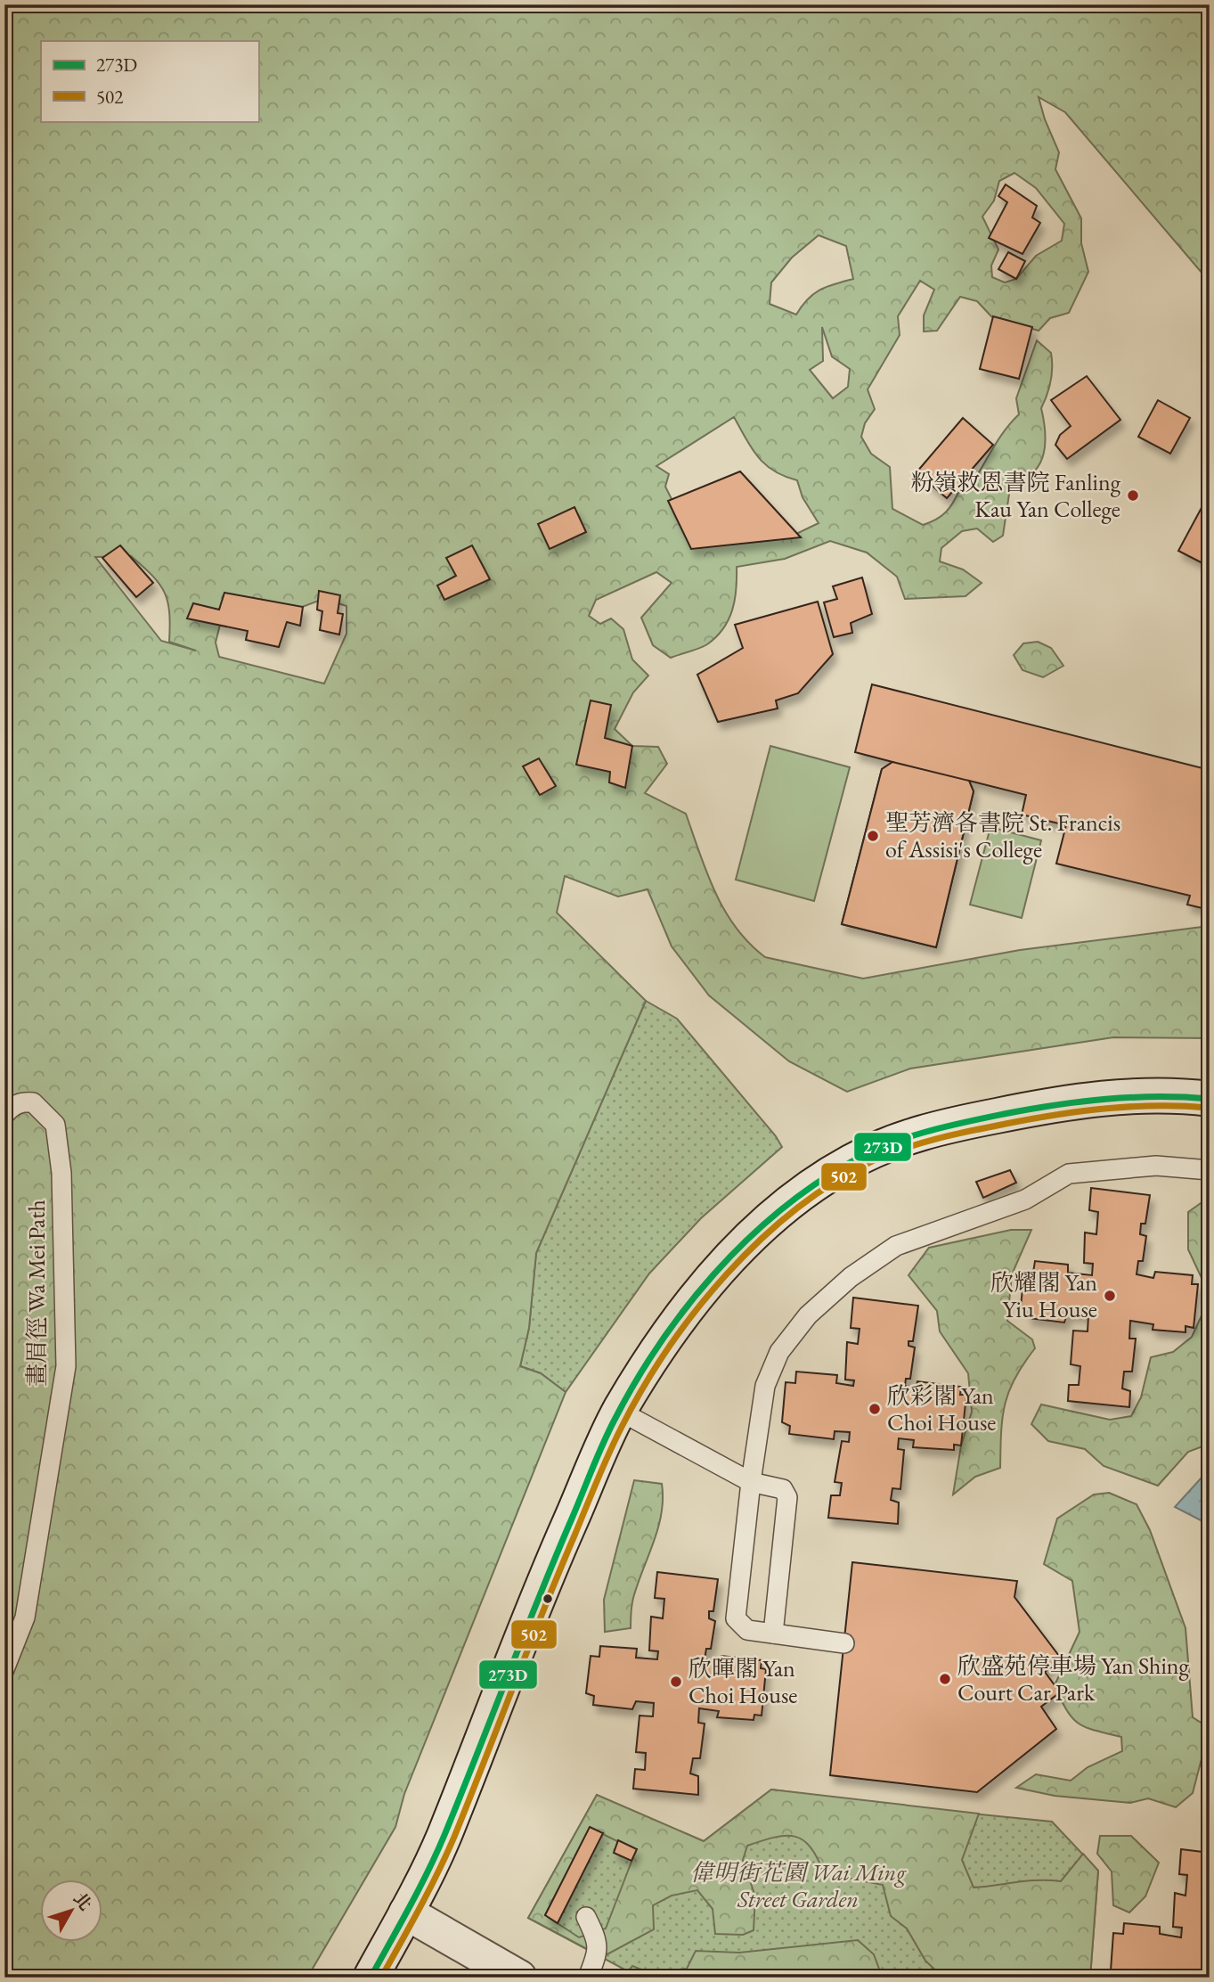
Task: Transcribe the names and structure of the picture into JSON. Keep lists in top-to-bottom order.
{
  "streets": {
    "lane": ["畫眉徑 Wa Mei Path"]
  },
  "parks": ["偉明街花園 Wai Ming Street Garden"],
  "places": [
    "粉嶺救恩書院 Fanling Kau Yan College",
    "聖芳濟各書院 St. Francis of Assisi's College",
    "欣耀閣 Yan Yiu House",
    "欣彩閣 Yan Choi House",
    "欣盛苑停車場 Yan Shing Court Car Park",
    "欣暉閣 Yan Choi House"
  ],
  "lines": ["transit line 273D", "transit line 502"],
  "legend": ["273D", "502"],
  "north": "top right"
}
